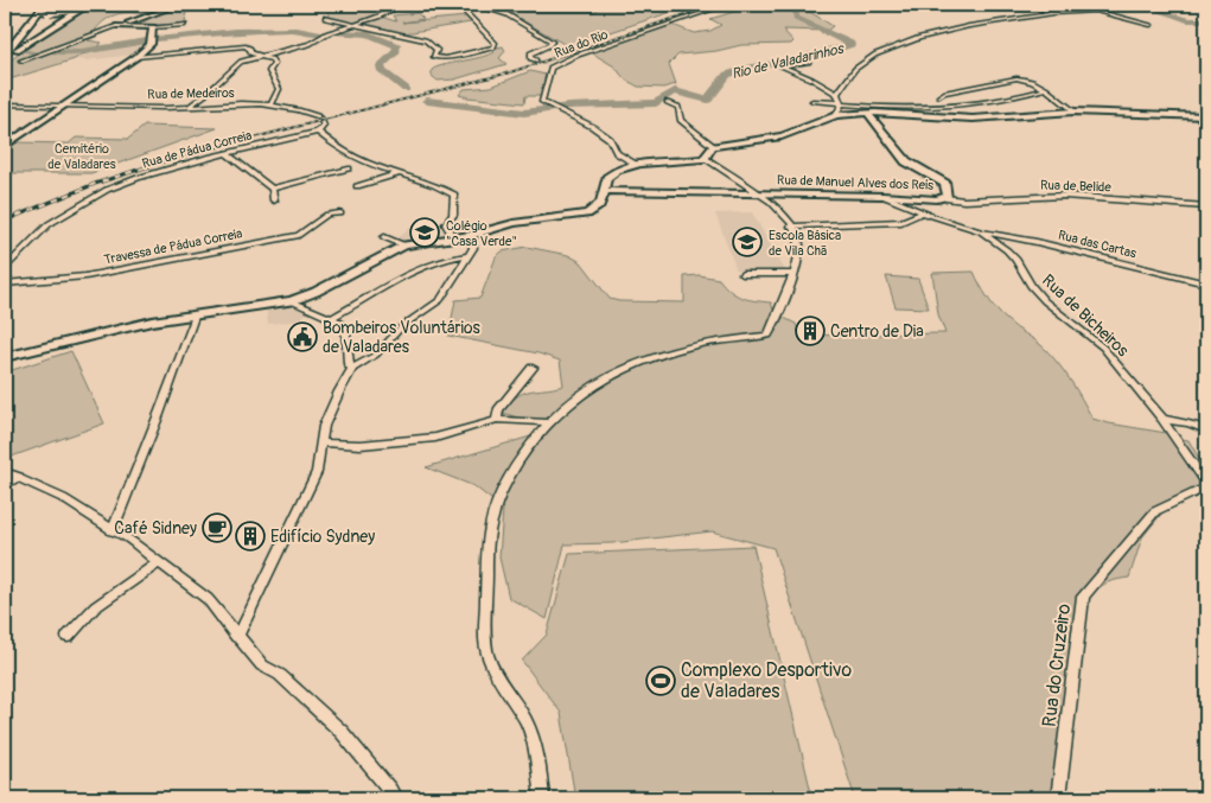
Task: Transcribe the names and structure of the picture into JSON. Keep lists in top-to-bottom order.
{
  "streets": {
    "main road": ["Rua de Manuel Alves dos Reis"],
    "street": [
      "Rua do Rio",
      "Rua de Medeiros",
      "Rua de Pádua Correia",
      "Rua de Belide",
      "Rua das Cartas",
      "Travessa de Pádua Correia",
      "Rua de Bicheiros",
      "Rua do Cruzeiro"
    ]
  },
  "crossings": [
    ["Rua de Medeiros", "Rua de Pádua Correia"],
    ["Rua de Manuel Alves dos Reis", "Rua de Belide"],
    ["Rua de Manuel Alves dos Reis", "Rua de Bicheiros"],
    ["Rua das Cartas", "Rua de Bicheiros"],
    ["Rua de Bicheiros", "Rua do Cruzeiro"]
  ],
  "water": ["Rio de Valadarinhos"],
  "parks": ["Cemitério de Valadares"],
  "places": {
    "school or university": ["Colégio \"Casa Verde\"", "Escola Básica de Vila Chã"],
    "building": ["Centro de Dia", "Edifício Sydney"],
    "public building": ["Bombeiros Voluntários de Valadares"],
    "cafe": ["Café Sidney"],
    "sports": ["Complexo Desportivo de Valadares"]
  }
}
